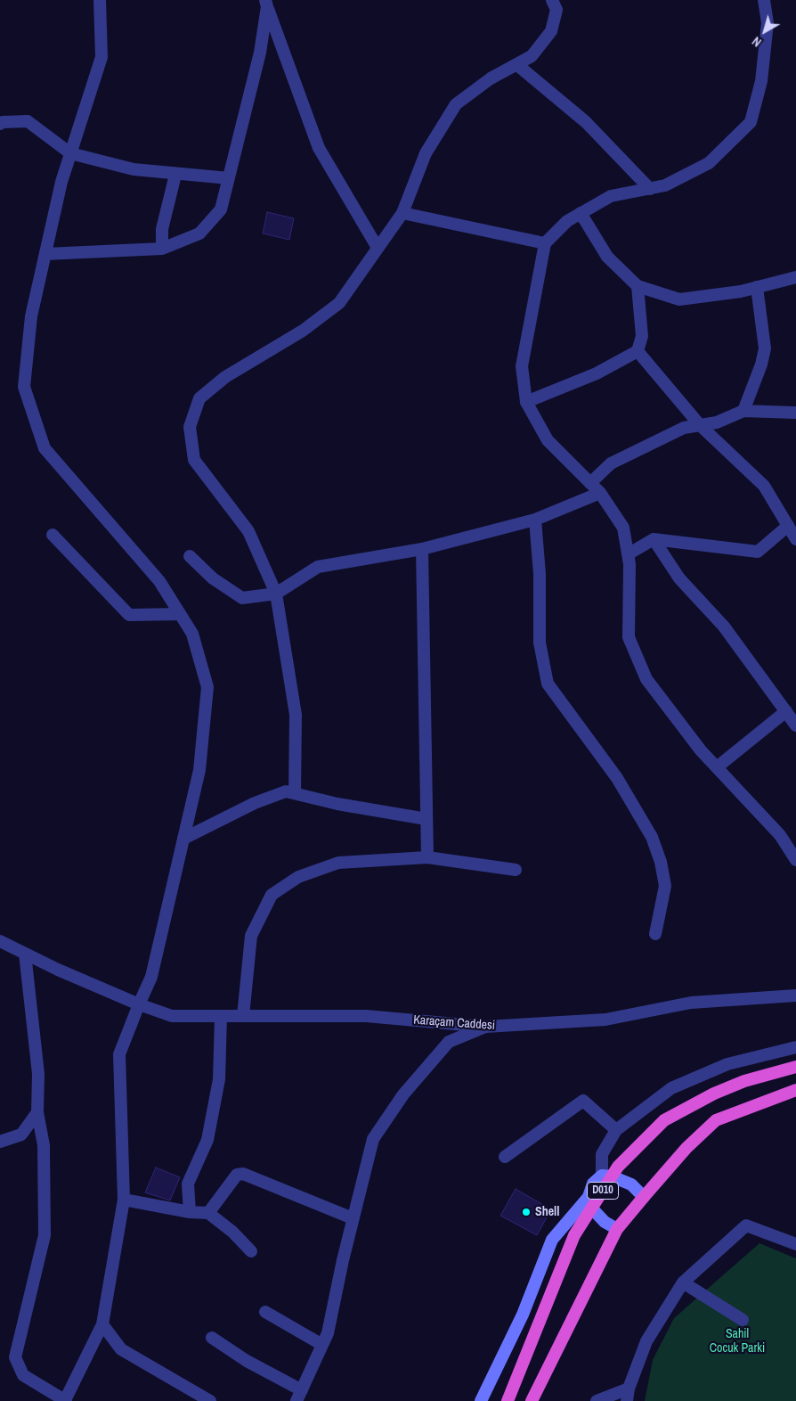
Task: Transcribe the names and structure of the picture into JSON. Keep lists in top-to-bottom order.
{
  "streets": {
    "highway": ["D010"],
    "street": ["Karaçam Caddesi"]
  },
  "parks": ["Sahil Cocuk Parki"],
  "places": ["Shell"],
  "north": "bottom left"
}
